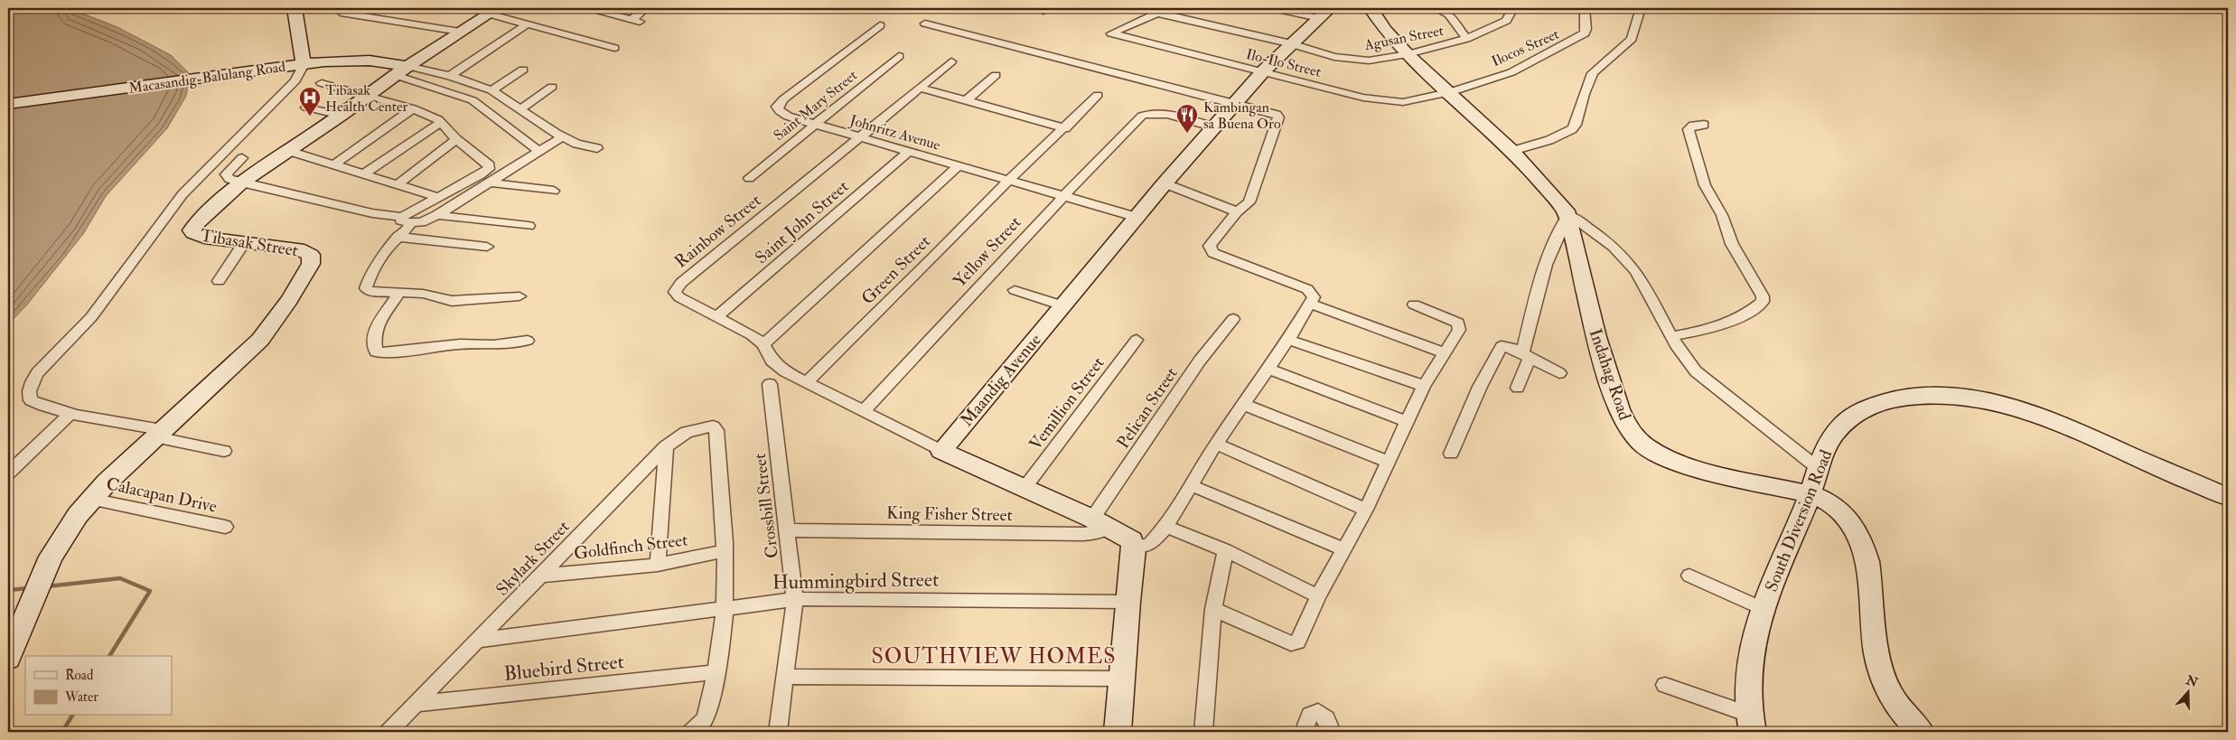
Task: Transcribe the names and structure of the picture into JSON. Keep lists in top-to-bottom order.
{
  "streets": {
    "street": [
      "Agusan Street",
      "Ilocos Street",
      "Ilo-Ilo Street",
      "Macasandig-Balulang Road",
      "Saint Mary Street",
      "Johnritz Avenue",
      "Saint John Street",
      "Rainbow Street",
      "Tibasak Street",
      "Yellow Street",
      "Green Street",
      "Indahag Road",
      "Maandig Avenue",
      "Vemillion Street",
      "Pelican Street",
      "Calacapan Drive",
      "Crossbill Street",
      "King Fisher Street",
      "South Diversion Road",
      "Goldfinch Street",
      "Skylark Street",
      "Hummingbird Street",
      "Bluebird Street"
    ]
  },
  "crossings": [
    ["Agusan Street", "Ilo-Ilo Street"],
    ["Agusan Street", "Indahag Road"],
    ["Agusan Street", "Maandig Avenue"],
    ["Ilocos Street", "Ilo-Ilo Street"],
    ["Ilocos Street", "Indahag Road"],
    ["Ilo-Ilo Street", "Indahag Road"],
    ["Ilo-Ilo Street", "Maandig Avenue"],
    ["Macasandig-Balulang Road", "Tibasak Street"],
    ["Saint Mary Street", "Johnritz Avenue"],
    ["Johnritz Avenue", "Saint John Street"],
    ["Johnritz Avenue", "Rainbow Street"],
    ["Johnritz Avenue", "Yellow Street"],
    ["Johnritz Avenue", "Green Street"],
    ["Johnritz Avenue", "Maandig Avenue"],
    ["Saint John Street", "Rainbow Street"],
    ["Rainbow Street", "Yellow Street"],
    ["Rainbow Street", "Green Street"],
    ["Rainbow Street", "Maandig Avenue"],
    ["Tibasak Street", "Calacapan Drive"],
    ["Yellow Street", "Maandig Avenue"],
    ["Indahag Road", "South Diversion Road"],
    ["Pelican Street", "King Fisher Street"],
    ["Crossbill Street", "King Fisher Street"],
    ["Crossbill Street", "Hummingbird Street"],
    ["Goldfinch Street", "Skylark Street"],
    ["Skylark Street", "Hummingbird Street"],
    ["Skylark Street", "Bluebird Street"]
  ],
  "districts": ["SOUTHVIEW HOMES"],
  "places": {
    "hospital": ["Tibasak Health Center"],
    "restaurant": ["Kambingan sa Buena Oro"]
  },
  "legend": ["Road", "Water"],
  "north": "top"
}
